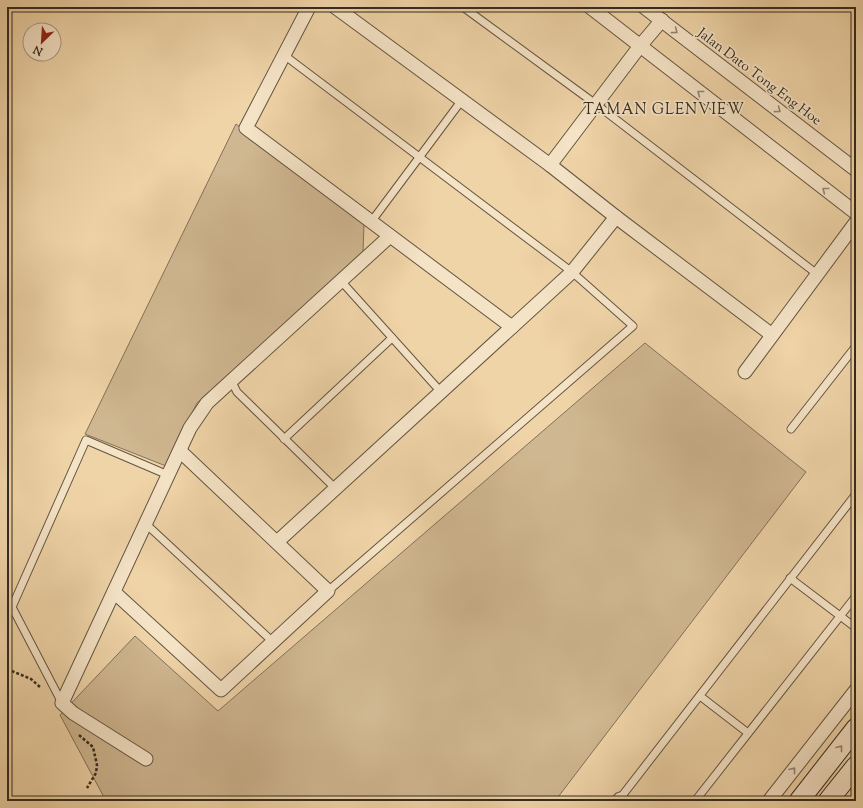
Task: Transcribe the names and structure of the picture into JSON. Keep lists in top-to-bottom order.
{
  "streets": {
    "street": ["Jalan Dato Tong Eng Hoe"]
  },
  "districts": ["TAMAN GLENVIEW"],
  "north": "bottom left"
}
